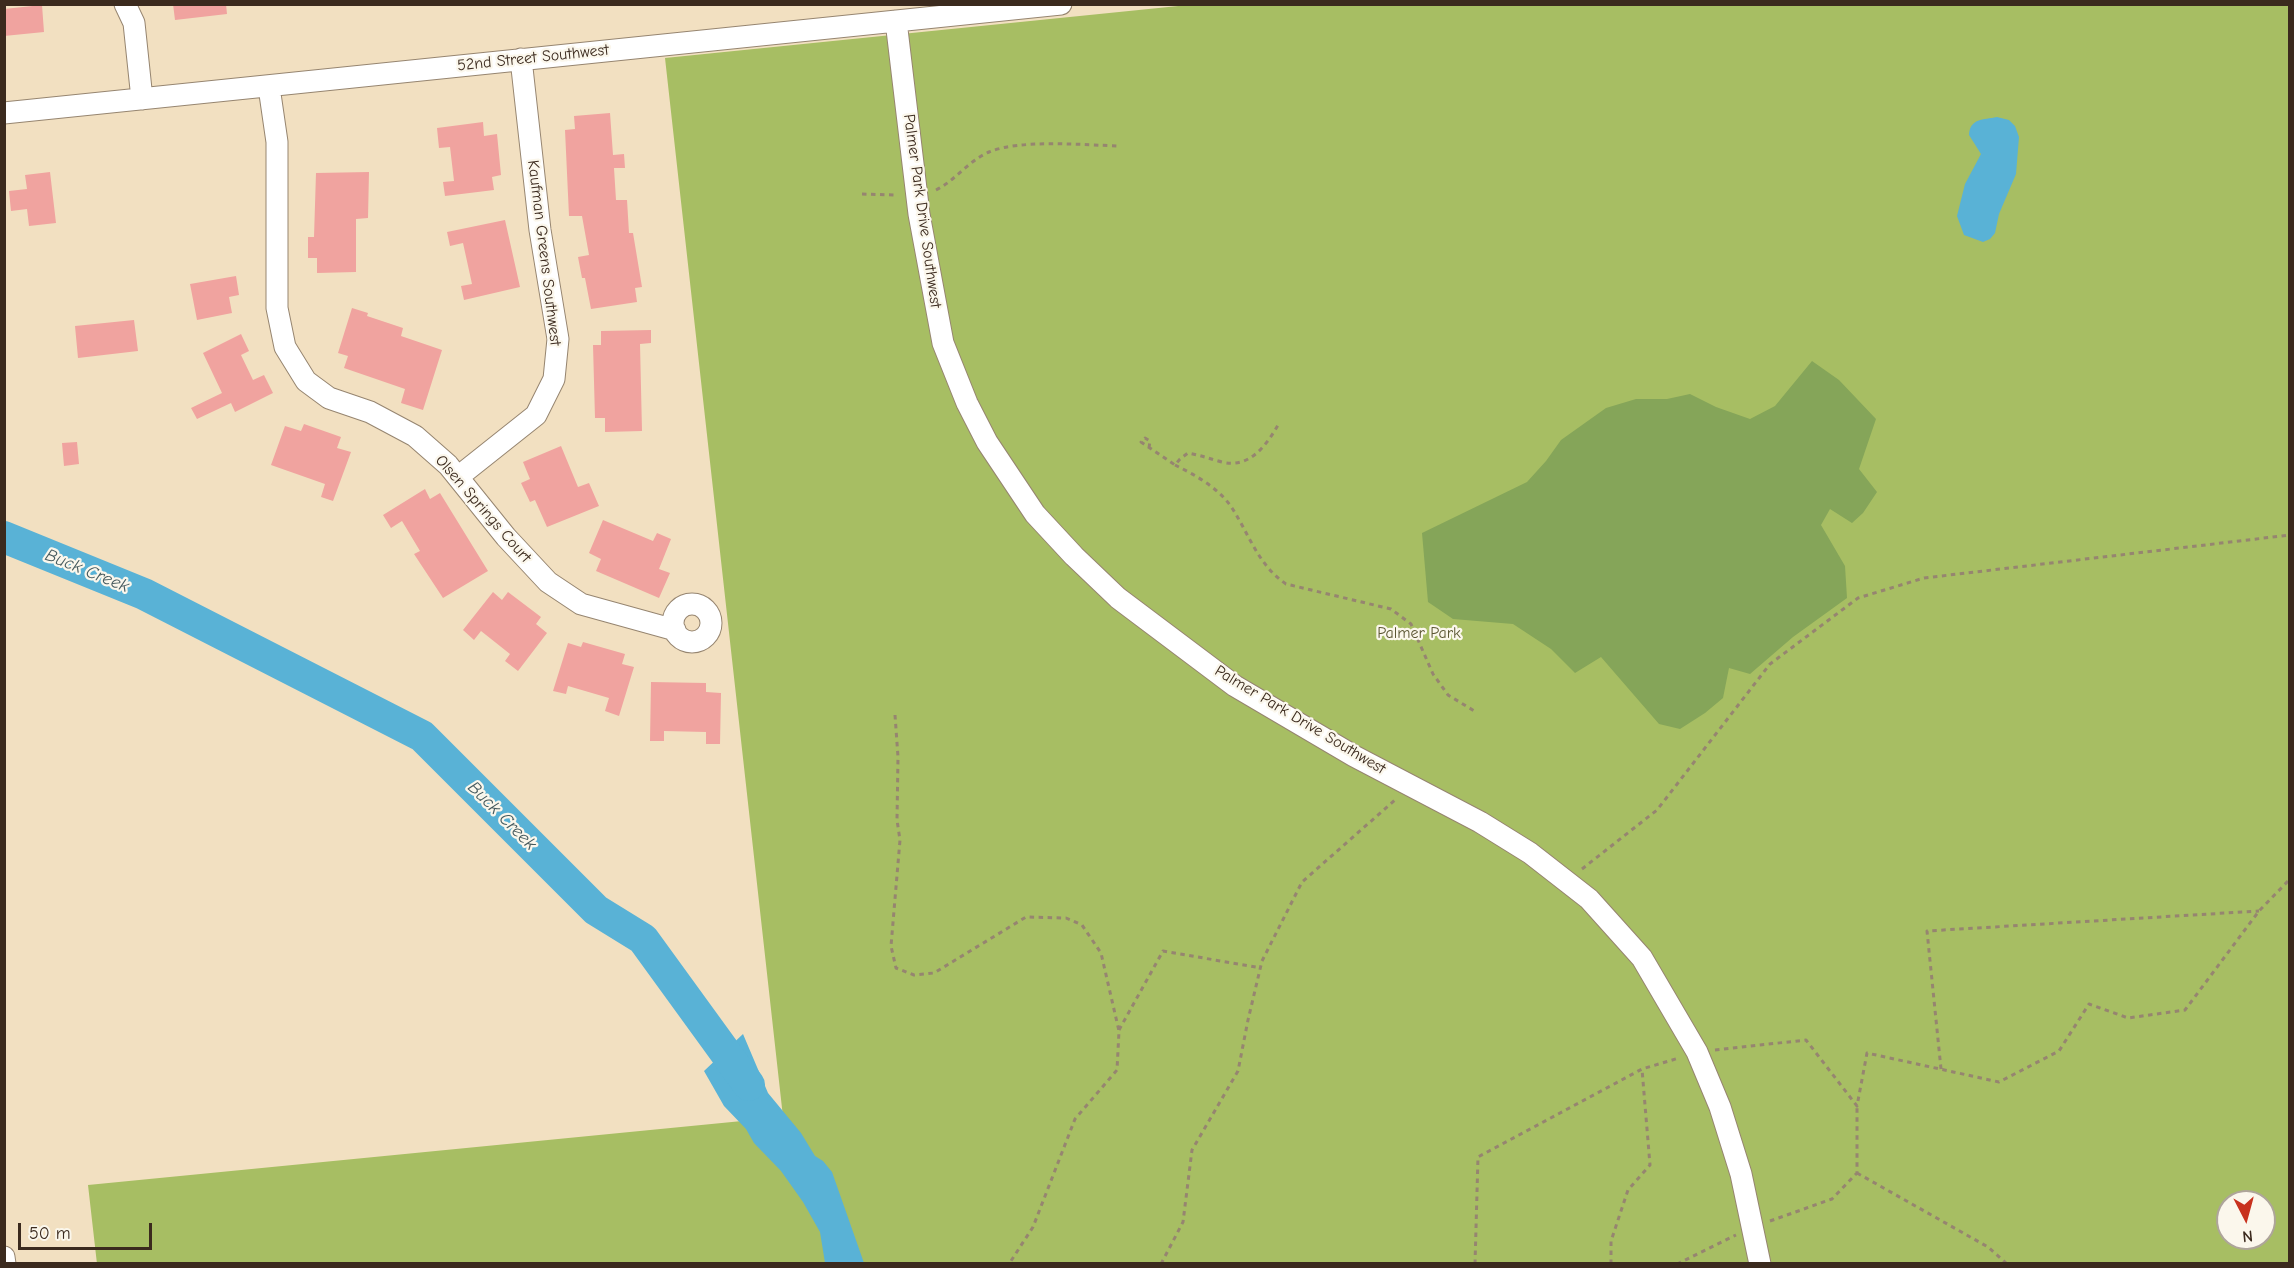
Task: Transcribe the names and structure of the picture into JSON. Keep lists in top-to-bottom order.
{
  "streets": {
    "street": [
      "52nd Street Southwest",
      "Palmer Park Drive Southwest",
      "Kaufman Greens Southwest",
      "Olsen Springs Court"
    ]
  },
  "crossings": [
    ["52nd Street Southwest", "Palmer Park Drive Southwest"],
    ["52nd Street Southwest", "Kaufman Greens Southwest"],
    ["52nd Street Southwest", "Olsen Springs Court"],
    ["Kaufman Greens Southwest", "Olsen Springs Court"]
  ],
  "water": ["Buck Creek"],
  "parks": ["Palmer Park"],
  "scale_bar": "50 m",
  "north": "bottom"
}
